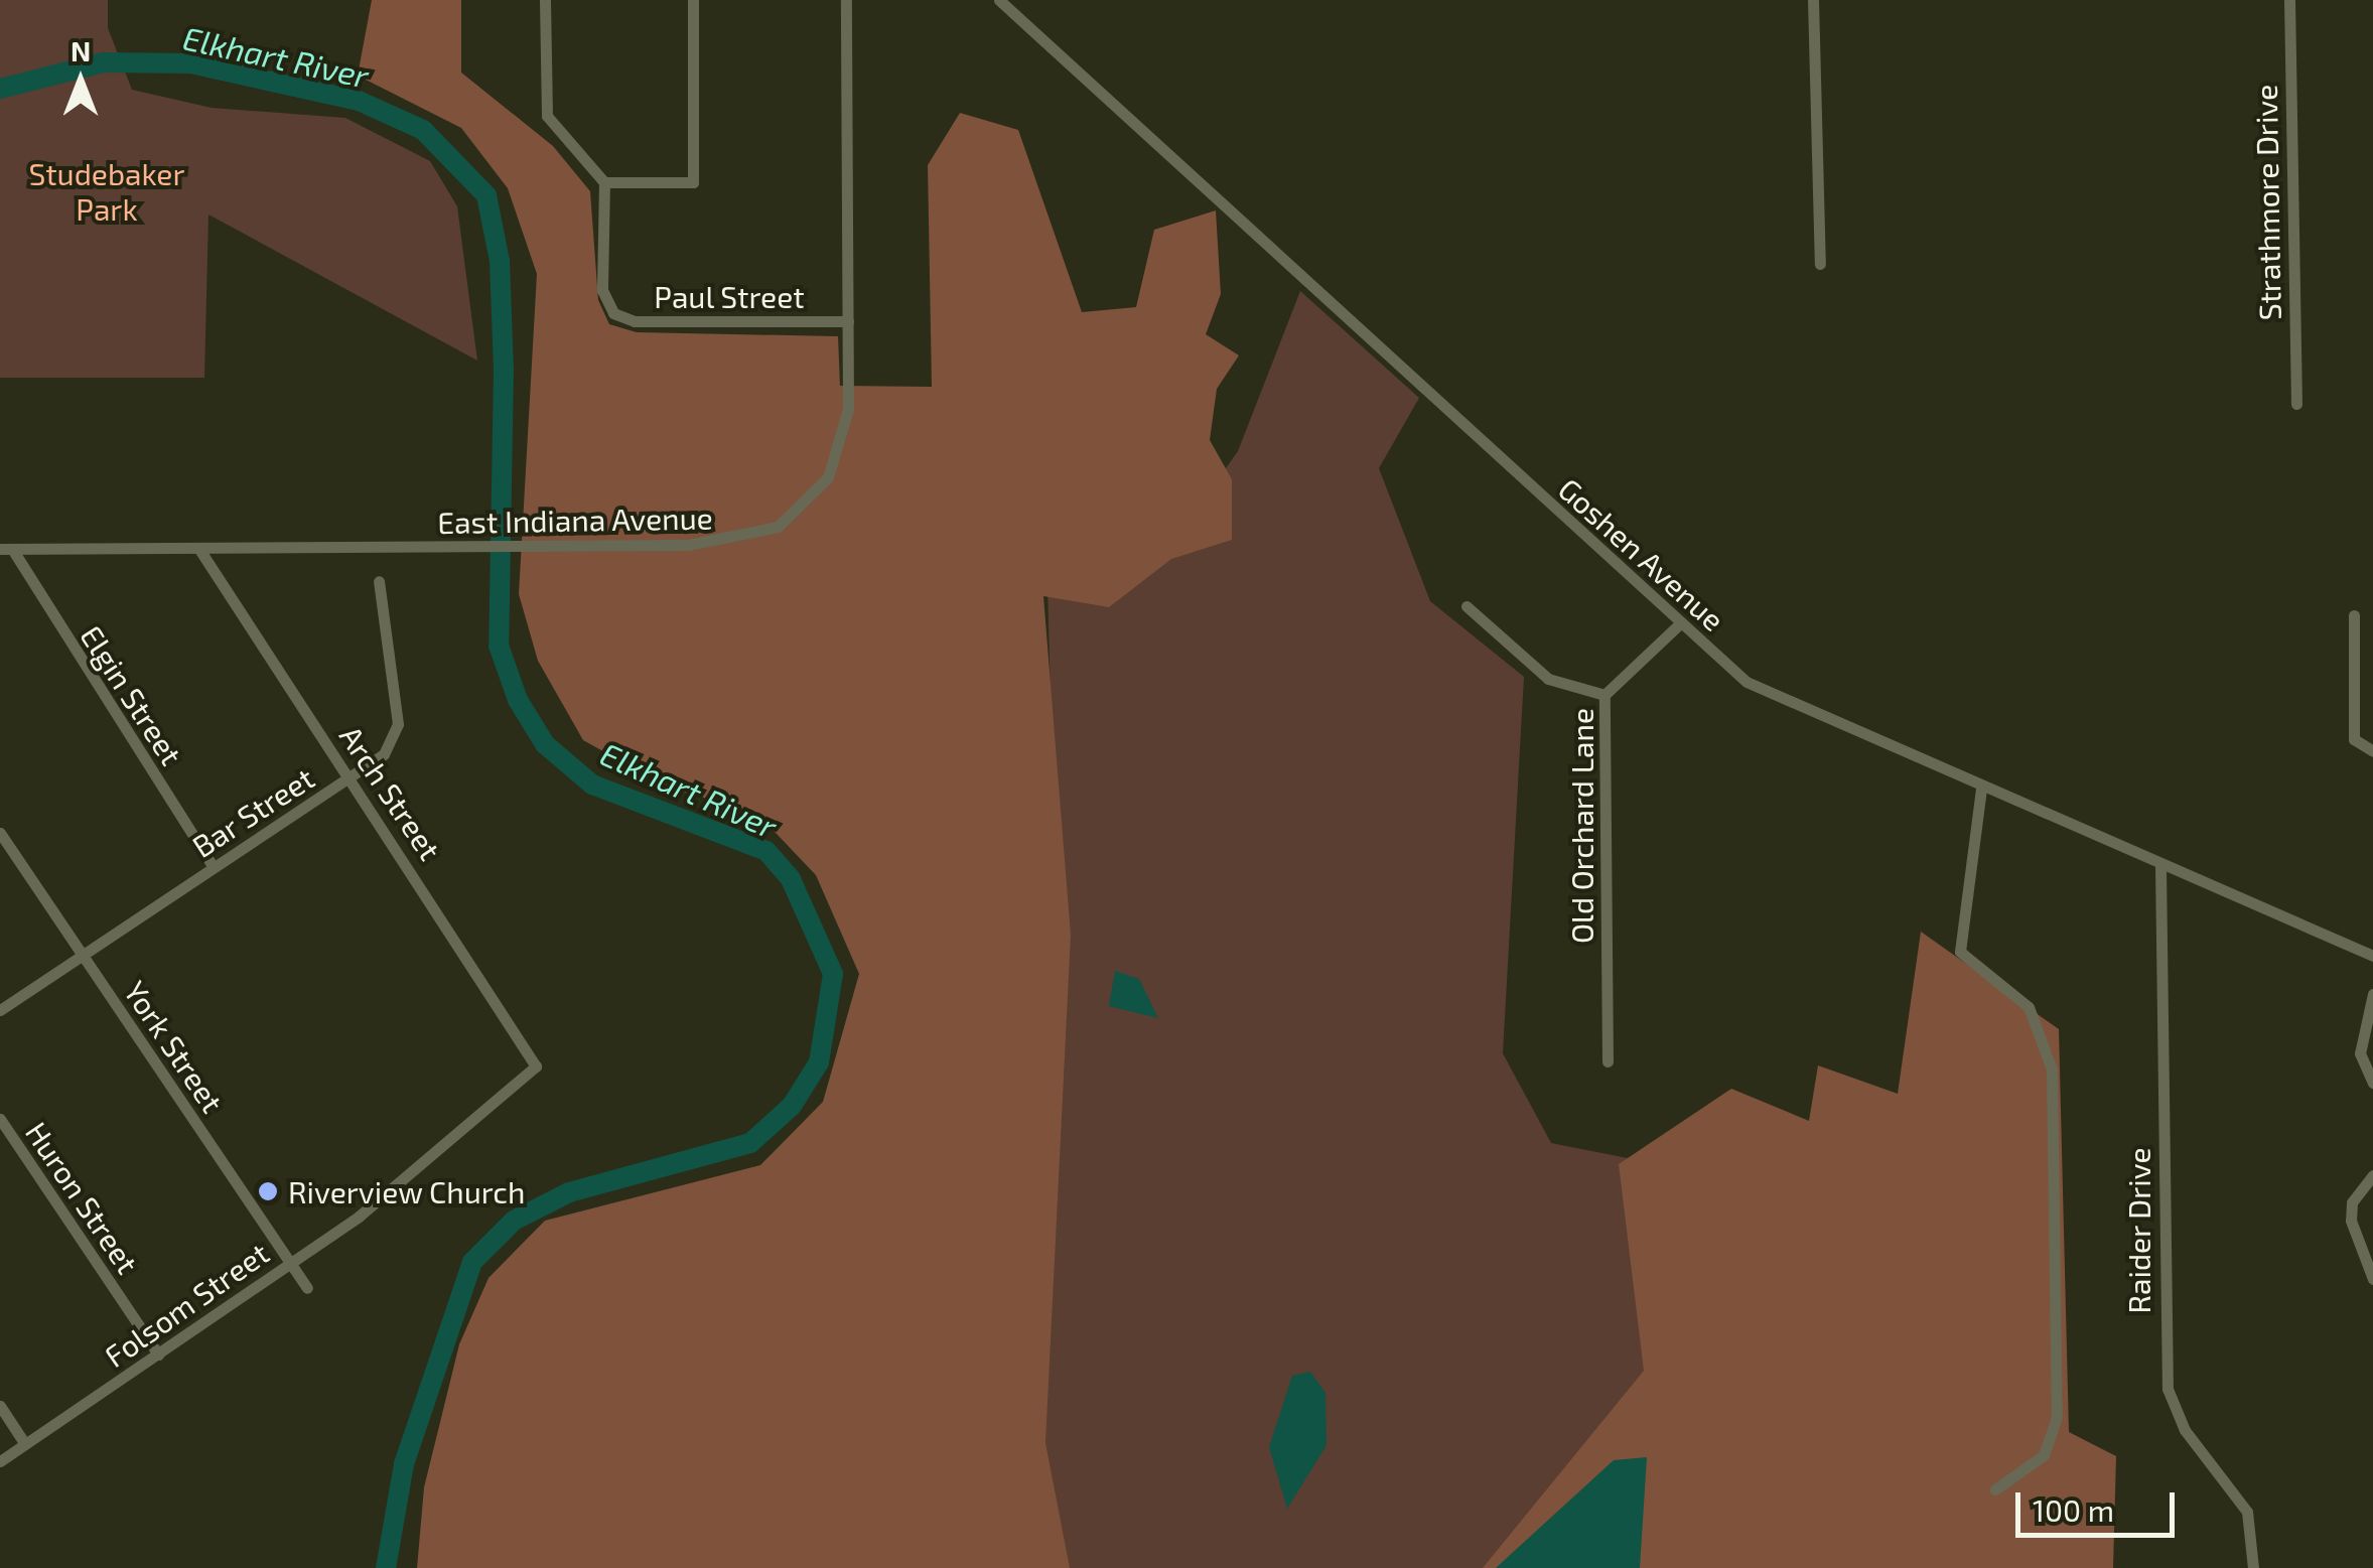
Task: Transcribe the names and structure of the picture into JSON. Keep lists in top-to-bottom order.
{
  "streets": {
    "street": [
      "Strathmore Drive",
      "Paul Street",
      "East Indiana Avenue",
      "Goshen Avenue",
      "Elgin Street",
      "Arch Street",
      "Bar Street",
      "Old Orchard Lane",
      "York Street",
      "Huron Street",
      "Raider Drive",
      "Folsom Street"
    ]
  },
  "crossings": [
    ["Paul Street", "East Indiana Avenue"],
    ["East Indiana Avenue", "Elgin Street"],
    ["East Indiana Avenue", "Arch Street"],
    ["Goshen Avenue", "Old Orchard Lane"],
    ["Goshen Avenue", "Raider Drive"],
    ["Elgin Street", "Bar Street"],
    ["Arch Street", "Bar Street"],
    ["Arch Street", "Folsom Street"],
    ["Bar Street", "York Street"],
    ["York Street", "Folsom Street"],
    ["Huron Street", "Folsom Street"]
  ],
  "water": ["Elkhart River"],
  "parks": ["Studebaker Park"],
  "places": ["Riverview Church"],
  "scale_bar": "100 m",
  "north": "top"
}
